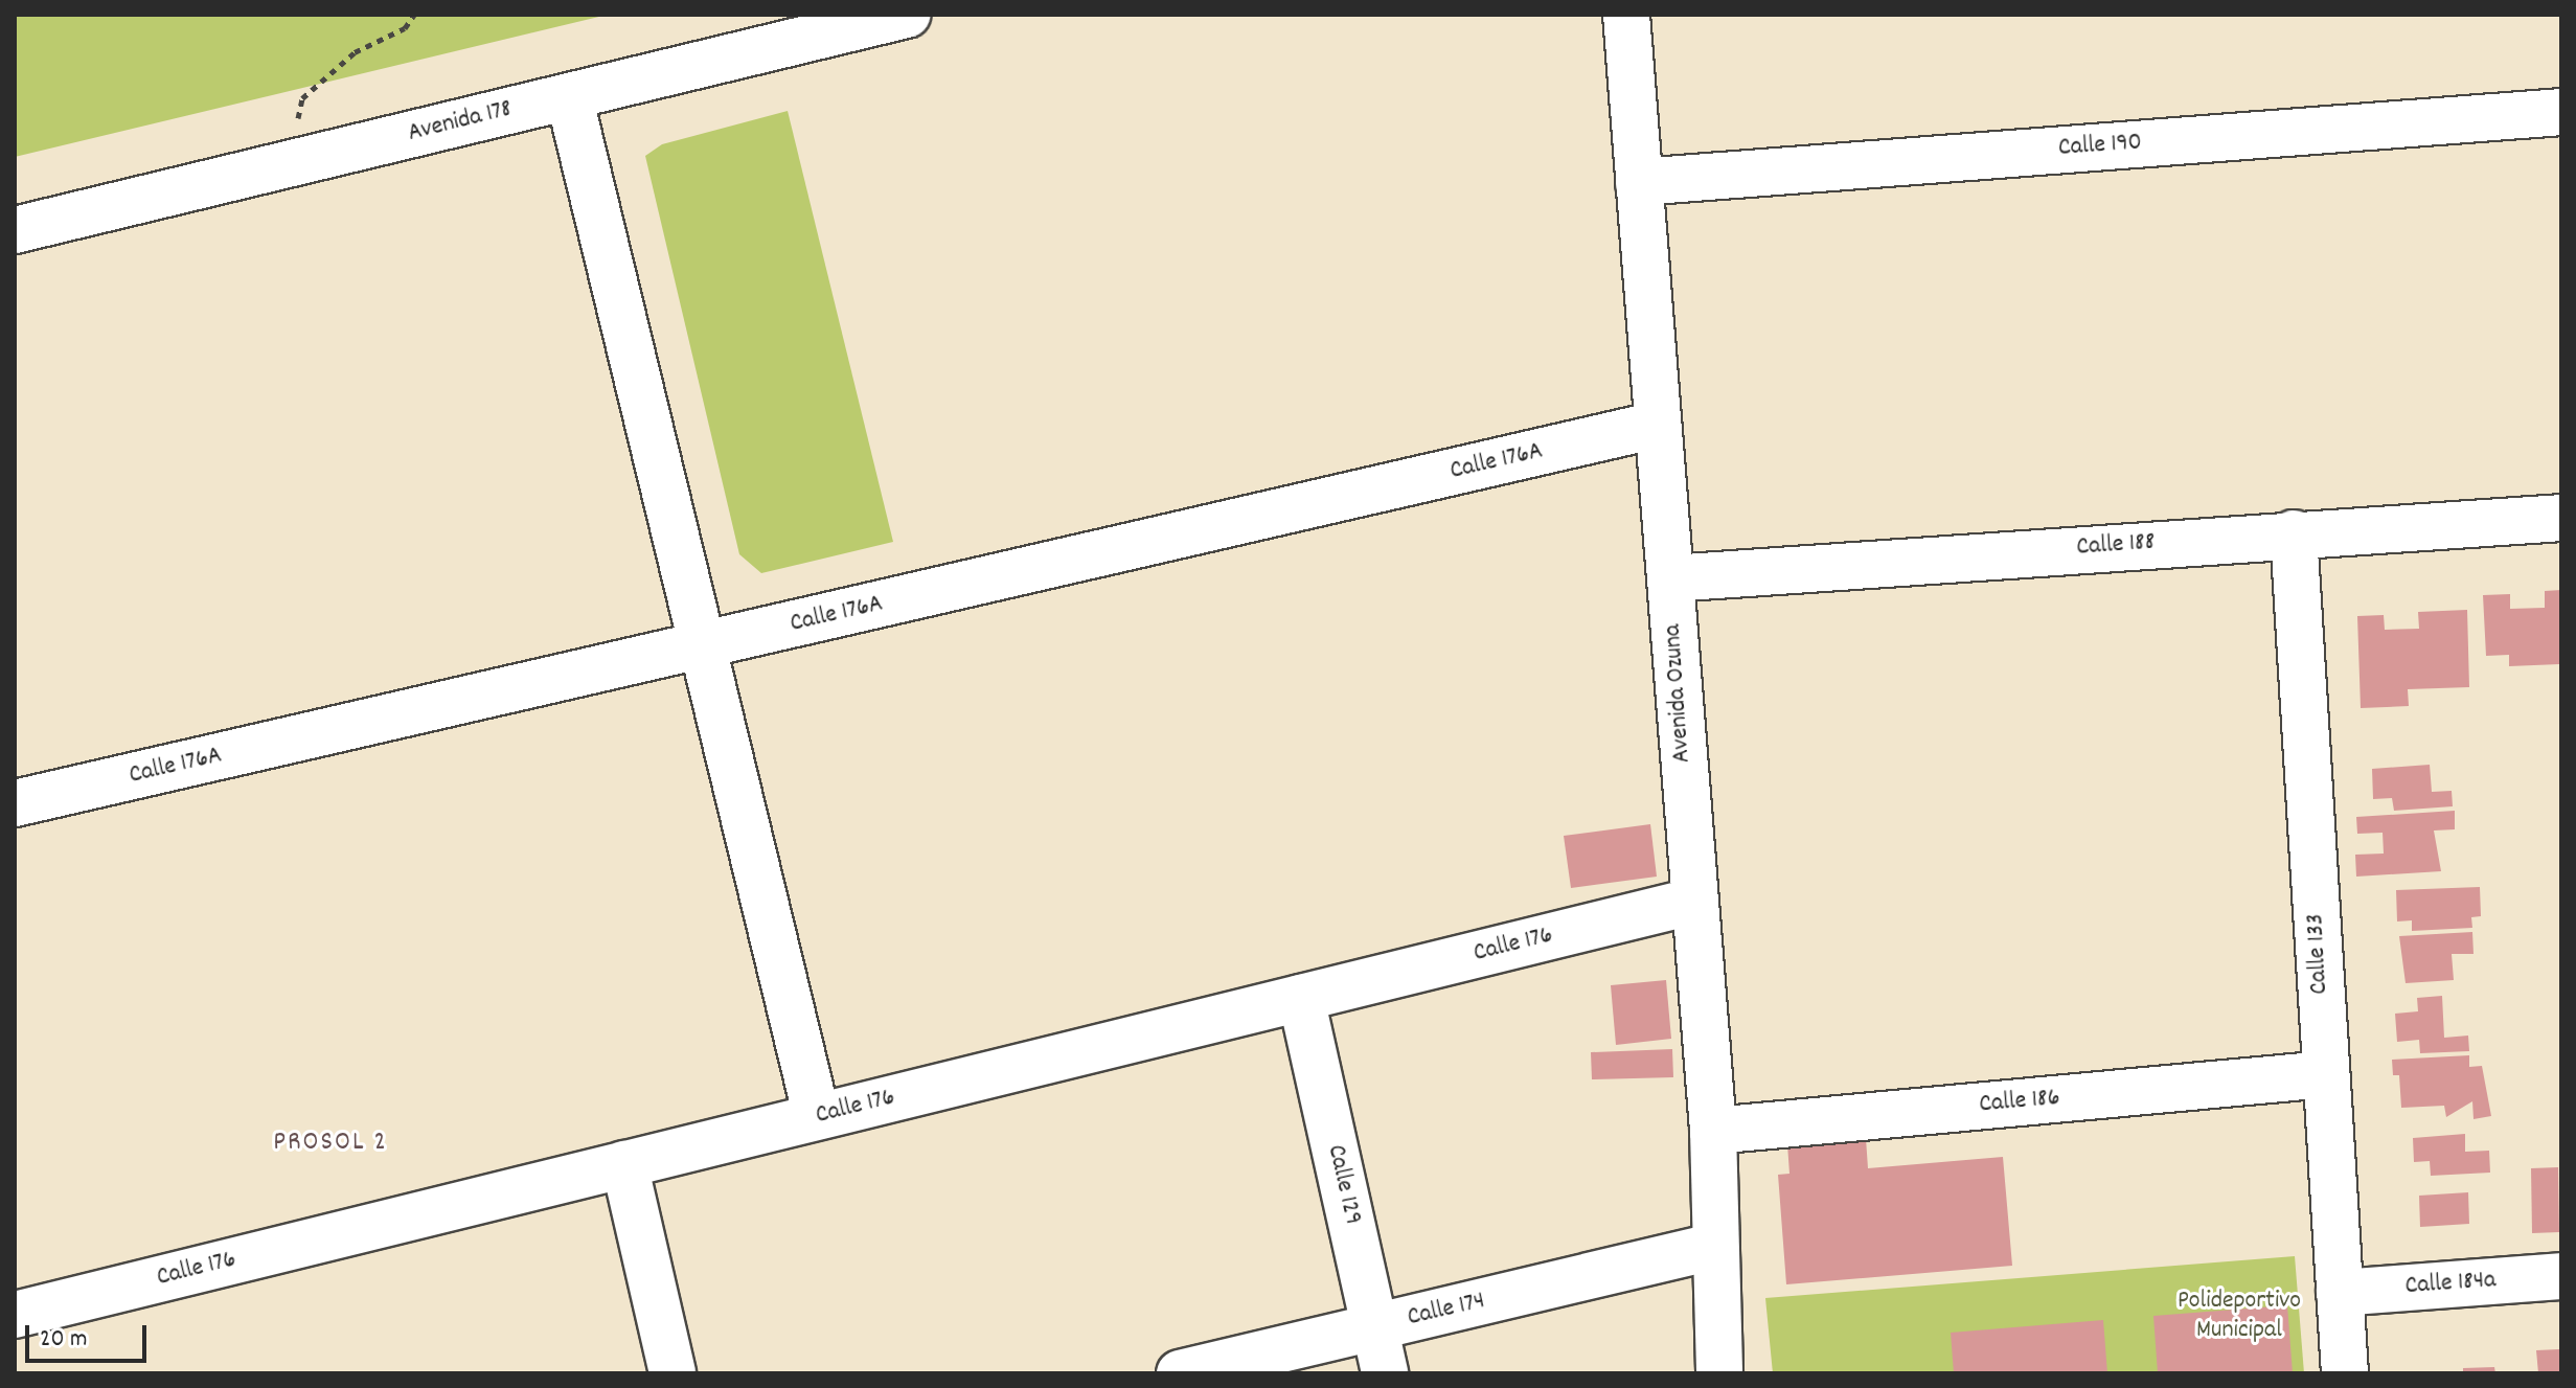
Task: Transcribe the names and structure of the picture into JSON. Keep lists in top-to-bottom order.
{
  "streets": {
    "street": [
      "Avenida 178",
      "Calle 190",
      "Calle 176A",
      "Calle 188",
      "Avenida Ozuna",
      "Calle 176",
      "Calle 133",
      "Calle 186",
      "Calle 129",
      "Calle 184a",
      "Calle 174"
    ]
  },
  "crossings": [
    ["Calle 190", "Avenida Ozuna"],
    ["Calle 176A", "Avenida Ozuna"],
    ["Calle 188", "Avenida Ozuna"],
    ["Calle 188", "Calle 133"],
    ["Avenida Ozuna", "Calle 176"],
    ["Avenida Ozuna", "Calle 186"],
    ["Avenida Ozuna", "Calle 174"],
    ["Calle 176", "Calle 129"],
    ["Calle 133", "Calle 186"],
    ["Calle 133", "Calle 184a"],
    ["Calle 129", "Calle 174"]
  ],
  "districts": ["PROSOL 2"],
  "parks": ["Polideportivo Municipal"],
  "scale_bar": "20 m"
}
